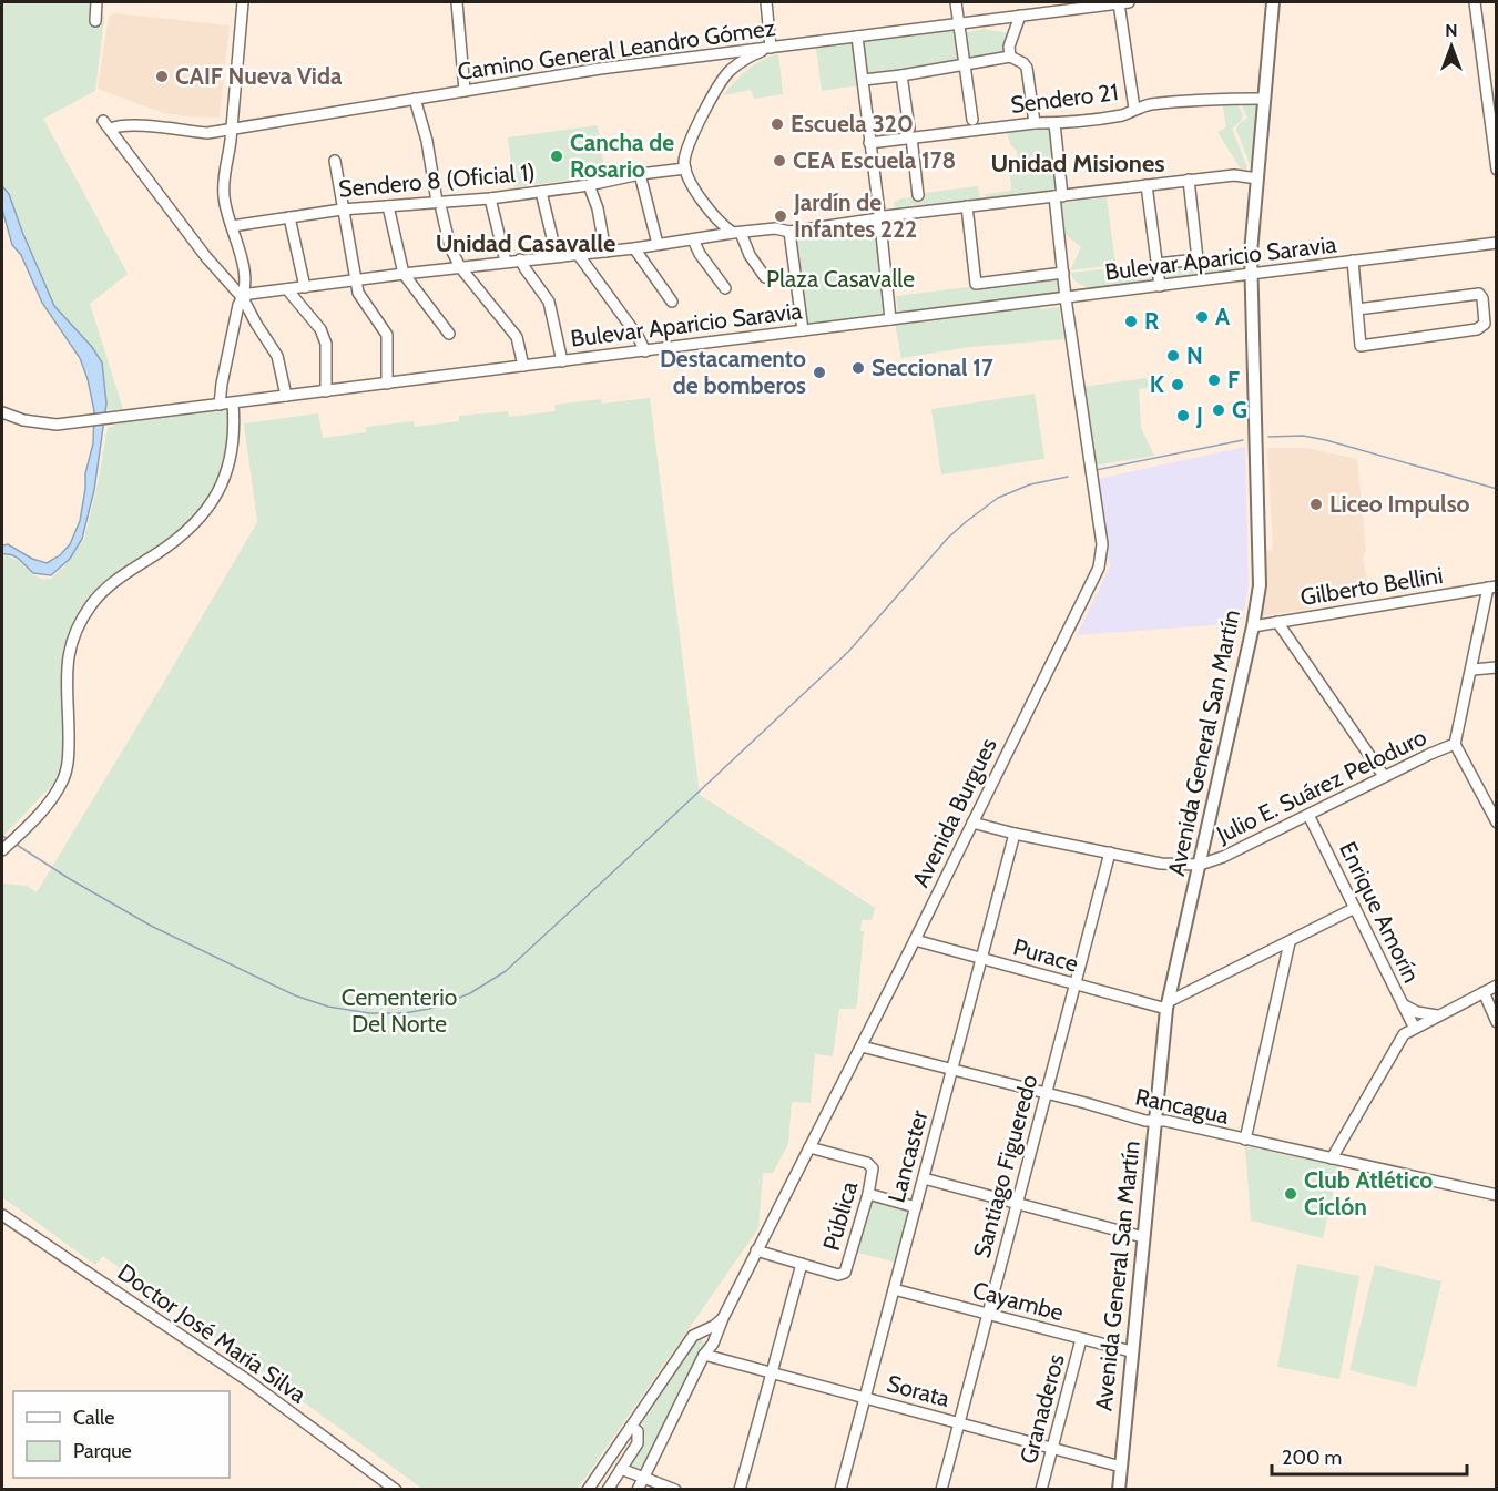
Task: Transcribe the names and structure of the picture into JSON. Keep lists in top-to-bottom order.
{
  "streets": {
    "main road": ["Avenida General San Martín"],
    "street": [
      "Camino General Leandro Gómez",
      "Sendero 21",
      "Sendero 8 (Oficial 1)",
      "Bulevar Aparicio Saravia",
      "Gilberto Bellini",
      "Julio E. Suárez Peloduro",
      "Avenida Burgues",
      "Enrique Amorín",
      "Purace",
      "Rancagua",
      "Lancaster",
      "Santiago Figueredo",
      "Pública",
      "Cayambe",
      "Doctor José María Silva",
      "Sorata",
      "Granaderos"
    ]
  },
  "crossings": [
    ["Sendero 21", "Avenida General San Martín"],
    ["Sendero 21", "Avenida Burgues"],
    ["Bulevar Aparicio Saravia", "Avenida General San Martín"],
    ["Bulevar Aparicio Saravia", "Avenida Burgues"],
    ["Gilberto Bellini", "Avenida General San Martín"],
    ["Avenida General San Martín", "Julio E. Suárez Peloduro"],
    ["Avenida General San Martín", "Purace"],
    ["Avenida General San Martín", "Rancagua"],
    ["Avenida General San Martín", "Cayambe"],
    ["Avenida General San Martín", "Sorata"],
    ["Julio E. Suárez Peloduro", "Avenida Burgues"],
    ["Julio E. Suárez Peloduro", "Enrique Amorín"],
    ["Julio E. Suárez Peloduro", "Lancaster"],
    ["Julio E. Suárez Peloduro", "Santiago Figueredo"],
    ["Avenida Burgues", "Purace"],
    ["Avenida Burgues", "Rancagua"],
    ["Avenida Burgues", "Pública"],
    ["Avenida Burgues", "Sorata"],
    ["Purace", "Lancaster"],
    ["Purace", "Santiago Figueredo"],
    ["Rancagua", "Lancaster"],
    ["Rancagua", "Santiago Figueredo"],
    ["Lancaster", "Cayambe"],
    ["Lancaster", "Sorata"],
    ["Santiago Figueredo", "Cayambe"],
    ["Santiago Figueredo", "Sorata"],
    ["Cayambe", "Granaderos"],
    ["Sorata", "Granaderos"]
  ],
  "districts": ["Unidad Misiones", "Unidad Casavalle"],
  "parks": ["Plaza Casavalle", "Cementerio Del Norte"],
  "places": [
    "CAIF Nueva Vida",
    "Escuela 320",
    "Cancha de Rosario",
    "CEA Escuela 178",
    "Jardín de Infantes 222",
    "A",
    "R",
    "N",
    "Seccional 17",
    "Destacamento de bomberos",
    "F",
    "K",
    "G",
    "J",
    "Liceo Impulso",
    "Club Atlético Cíclón"
  ],
  "legend": ["Calle", "Parque"],
  "scale_bar": "200 m",
  "north": "top"
}
